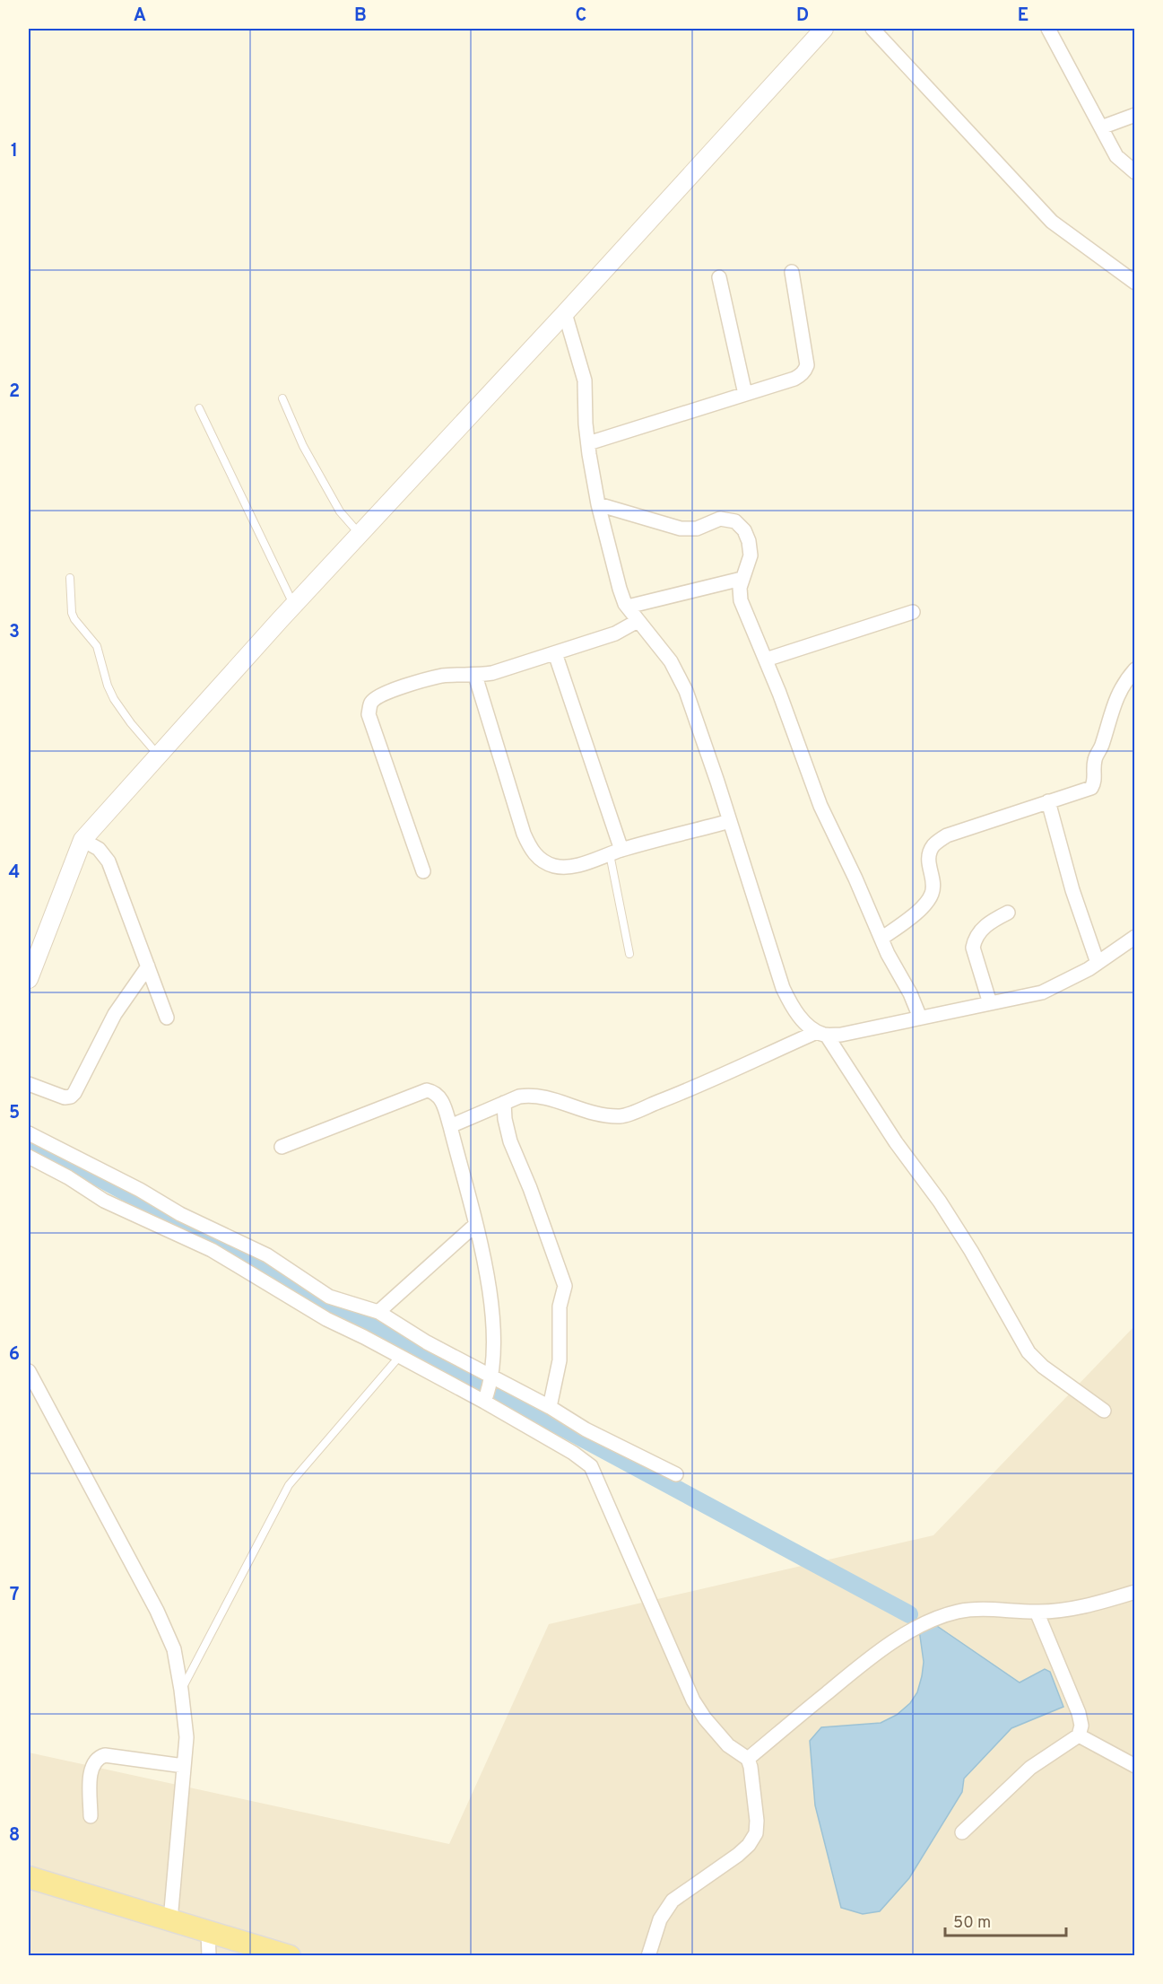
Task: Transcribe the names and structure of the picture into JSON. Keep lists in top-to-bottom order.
{
  "scale_bar": "50 m",
  "grid": {
    "columns": [
      "A",
      "B",
      "C",
      "D",
      "E"
    ],
    "rows": [
      "1",
      "2",
      "3",
      "4",
      "5",
      "6",
      "7",
      "8"
    ]
  }
}
